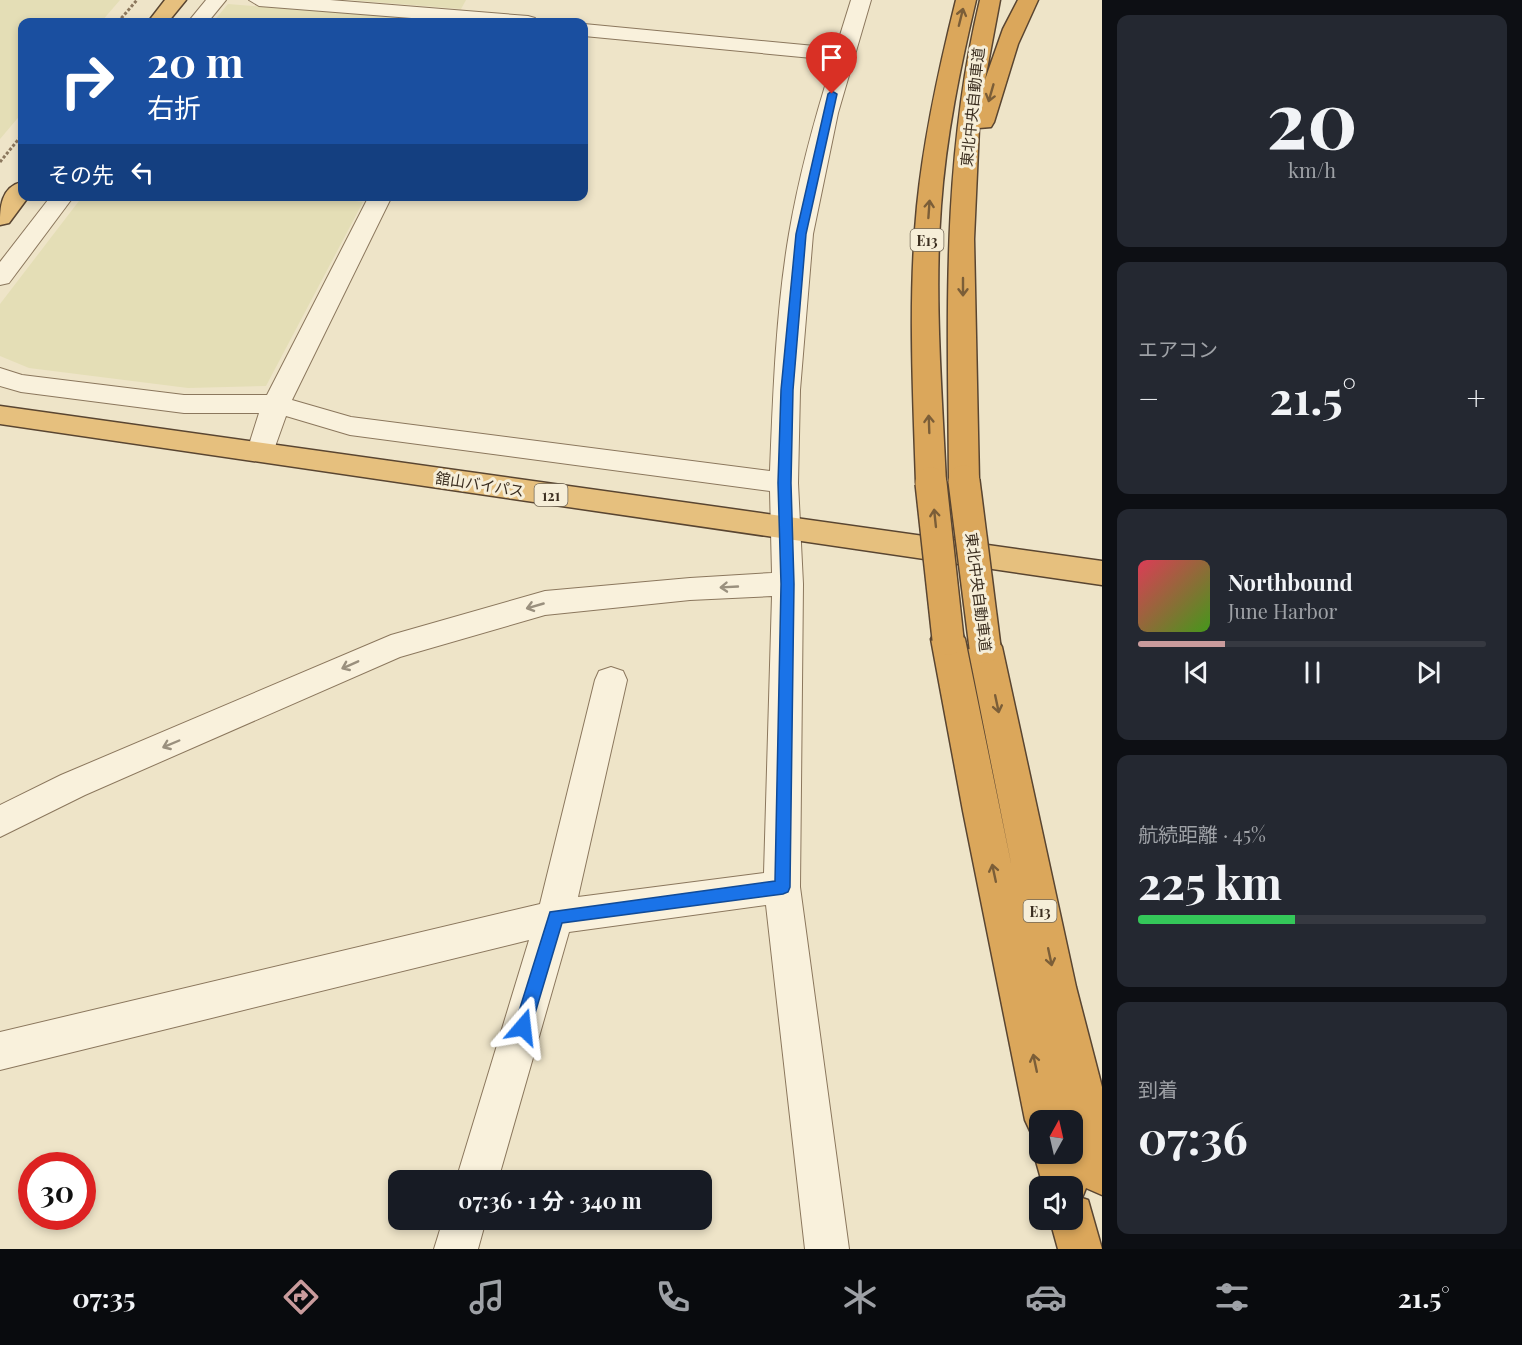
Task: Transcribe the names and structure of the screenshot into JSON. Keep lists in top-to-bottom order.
{
  "streets": {
    "highway": [
      "東北中央自動車道",
      "E13",
      "舘山バイパス",
      "121"
    ]
  },
  "north": "top",
  "page": {
    "tile": [
      ["20", "km/h"],
      "エアコン",
      ["航続距離 · 45%", "225 km"],
      ["到着", "07:36"]
    ],
    "turn": ["20 m", "右折"],
    "then": "その先",
    "heat": ["−", "21.5°", "+"],
    "song": ["Northbound", "June Harbor"],
    "limit": "30",
    "trip": "07:36 · 1 分 · 340 m",
    "tabs": ["07:35", "21.5°"]
  }
}
